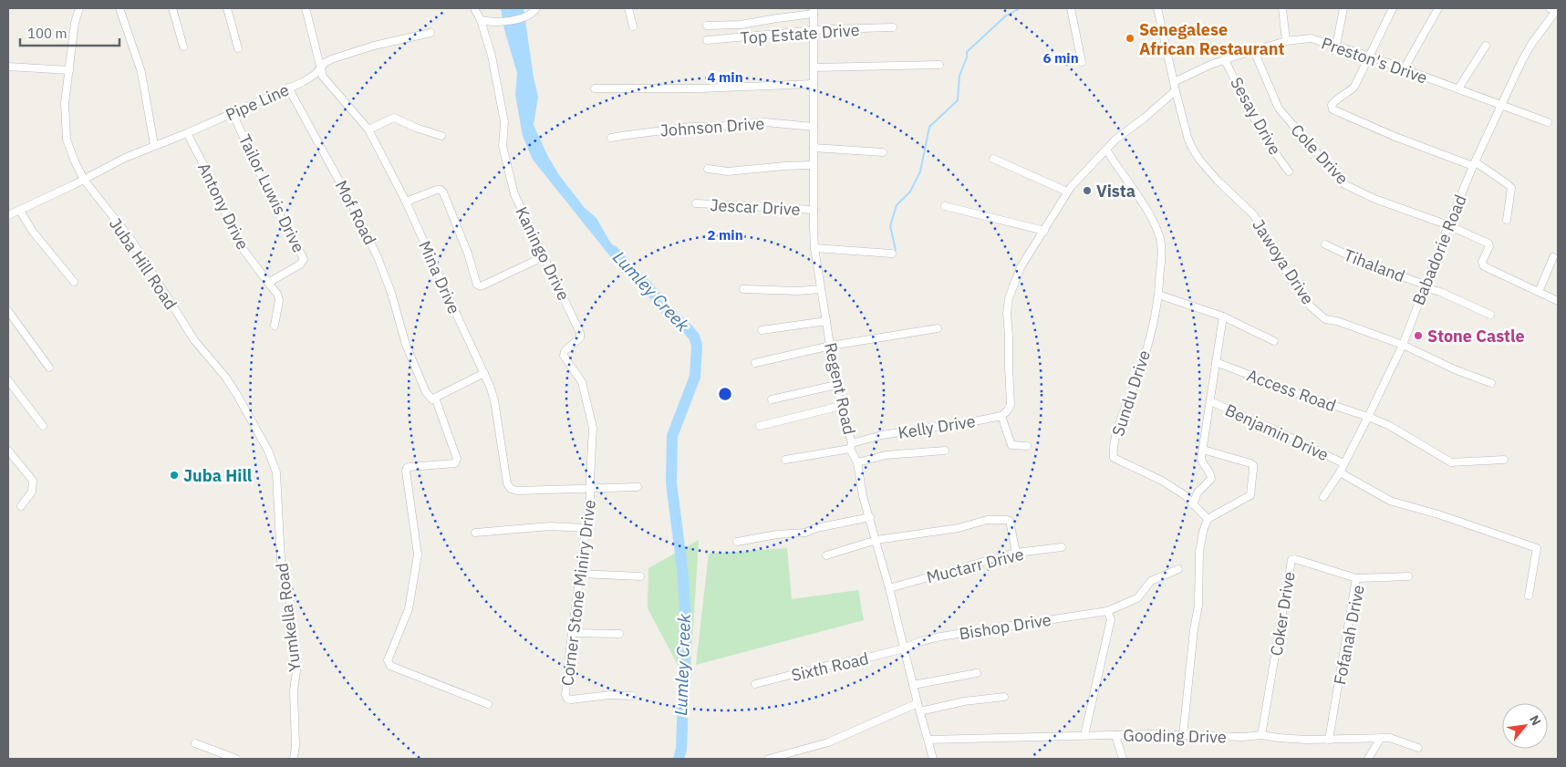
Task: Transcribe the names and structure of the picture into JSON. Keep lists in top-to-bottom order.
{
  "streets": {
    "street": [
      "Top Estate Drive",
      "Preston's Drive",
      "Pipe Line",
      "Sesay Drive",
      "Johnson Drive",
      "Cole Drive",
      "Tailor Luwis Drive",
      "Antony Drive",
      "Jescar Drive",
      "Mof Road",
      "Babadorie Road",
      "Kaningo Drive",
      "Jawoya Drive",
      "Juba Hill Road",
      "Tihaland",
      "Mina Drive",
      "Regent Road",
      "Access Road",
      "Sundu Drive",
      "Kelly Drive",
      "Benjamin Drive",
      "Muctarr Drive",
      "Corner Stone Miniry Drive",
      "Coker Drive",
      "Yumkella Road",
      "Bishop Drive",
      "Fofanah Drive",
      "Sixth Road",
      "Gooding Drive"
    ]
  },
  "crossings": [
    ["Top Estate Drive", "Regent Road"],
    ["Preston's Drive", "Sesay Drive"],
    ["Preston's Drive", "Cole Drive"],
    ["Preston's Drive", "Babadorie Road"],
    ["Preston's Drive", "Jawoya Drive"],
    ["Pipe Line", "Tailor Luwis Drive"],
    ["Pipe Line", "Antony Drive"],
    ["Pipe Line", "Mof Road"],
    ["Pipe Line", "Juba Hill Road"],
    ["Pipe Line", "Mina Drive"],
    ["Johnson Drive", "Regent Road"],
    ["Cole Drive", "Babadorie Road"],
    ["Tailor Luwis Drive", "Antony Drive"],
    ["Jescar Drive", "Regent Road"],
    ["Babadorie Road", "Jawoya Drive"],
    ["Babadorie Road", "Tihaland"],
    ["Babadorie Road", "Access Road"],
    ["Babadorie Road", "Benjamin Drive"],
    ["Kaningo Drive", "Mina Drive"],
    ["Kaningo Drive", "Corner Stone Miniry Drive"],
    ["Juba Hill Road", "Yumkella Road"],
    ["Mina Drive", "Corner Stone Miniry Drive"],
    ["Regent Road", "Kelly Drive"],
    ["Regent Road", "Muctarr Drive"],
    ["Regent Road", "Bishop Drive"],
    ["Regent Road", "Sixth Road"],
    ["Regent Road", "Gooding Drive"],
    ["Coker Drive", "Fofanah Drive"],
    ["Coker Drive", "Gooding Drive"],
    ["Bishop Drive", "Sixth Road"],
    ["Fofanah Drive", "Gooding Drive"]
  ],
  "water": ["Lumley Creek"],
  "places": [
    "Senegalese African Restaurant",
    "Vista",
    "Stone Castle",
    "Juba Hill"
  ],
  "scale_bar": "100 m",
  "north": "top right",
  "rings": ["6 min", "4 min", "2 min"]
}
